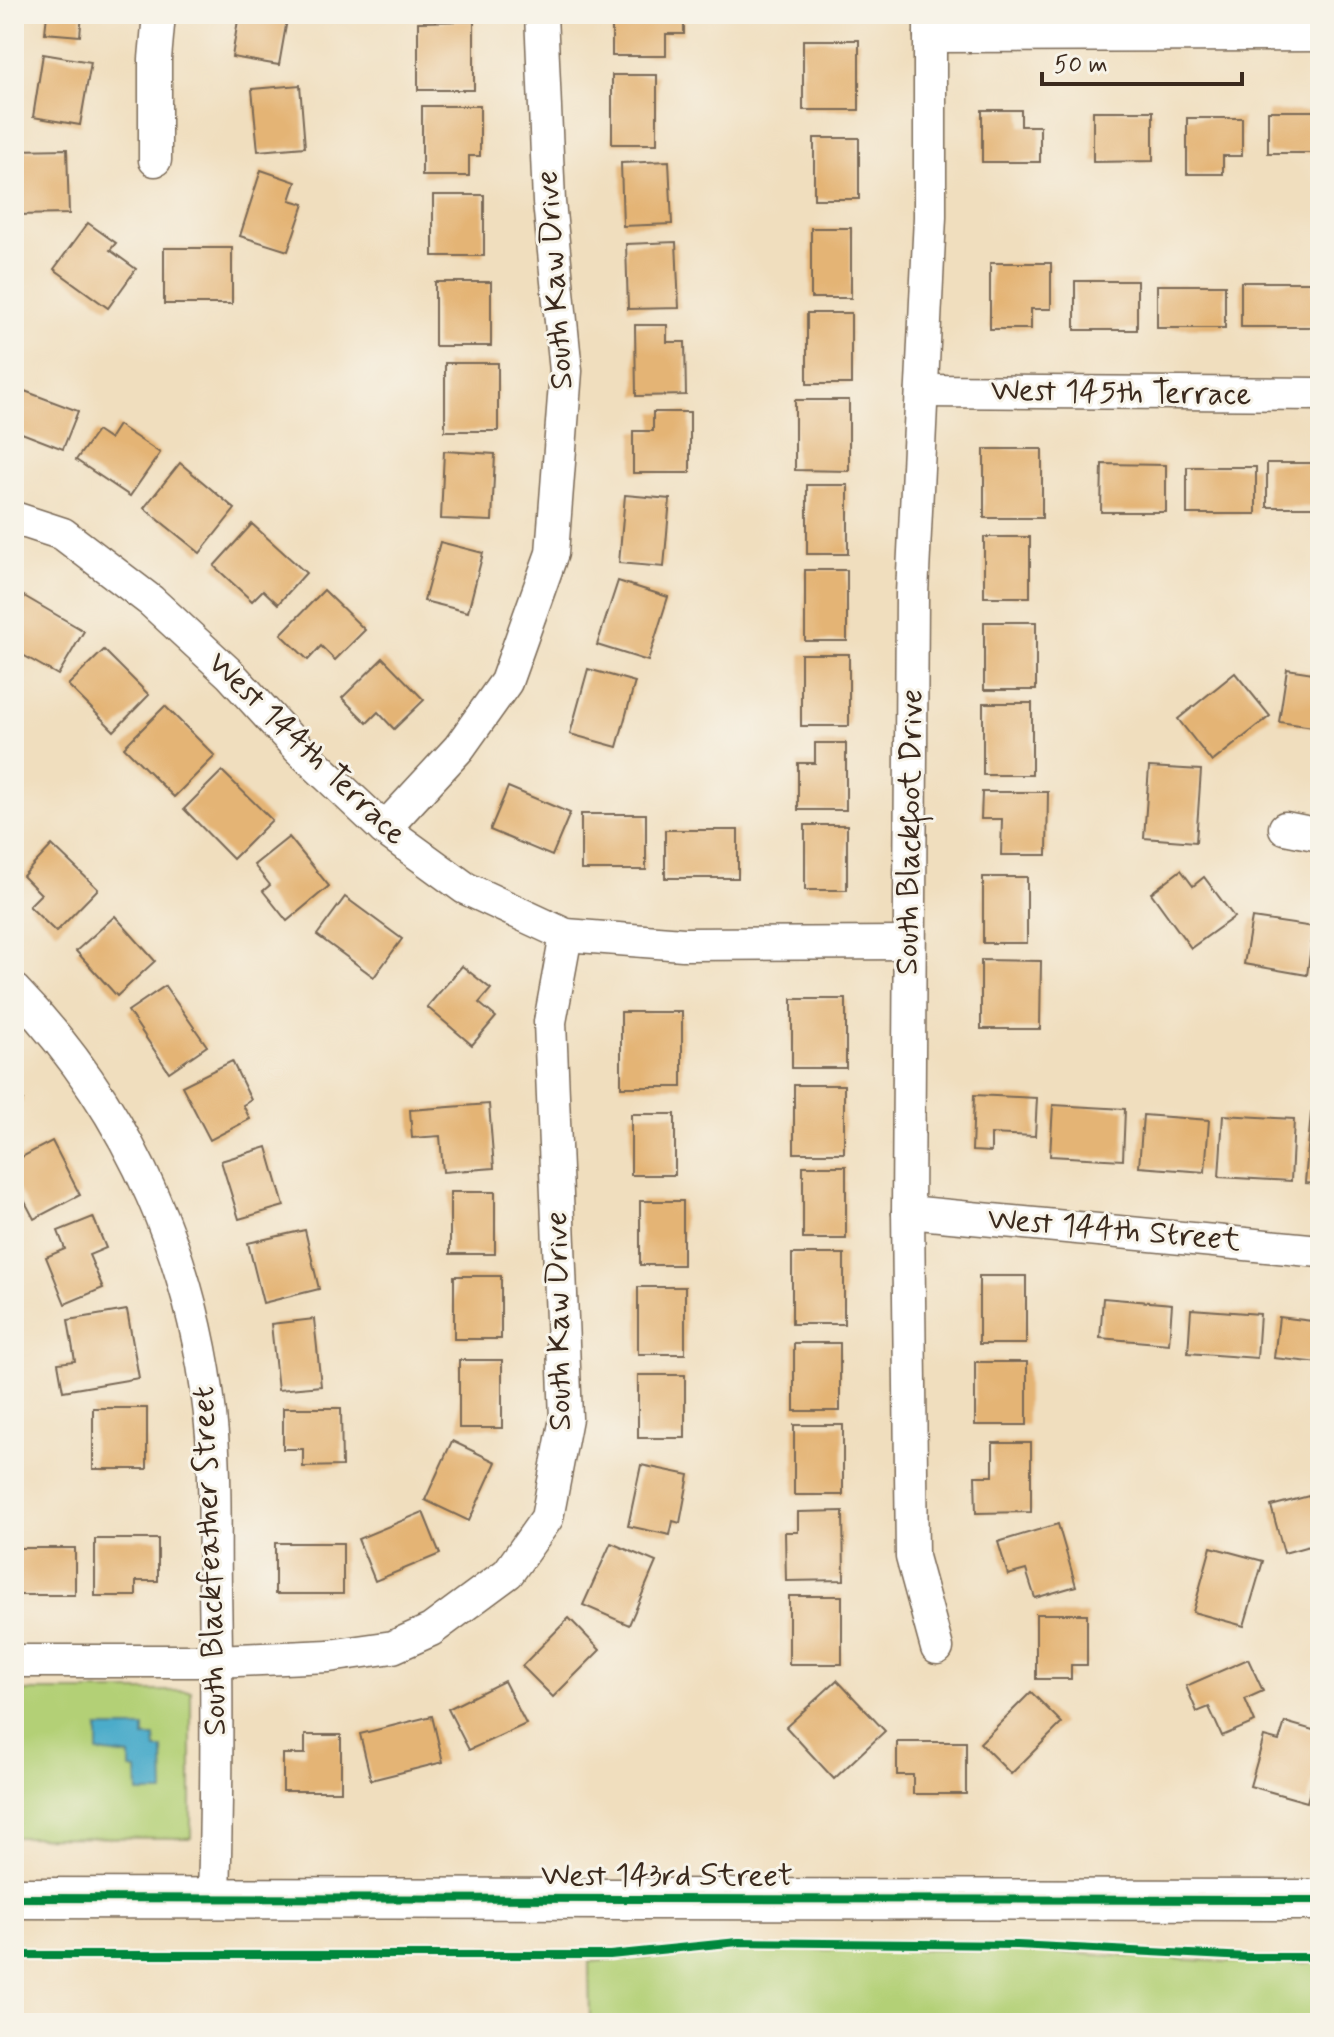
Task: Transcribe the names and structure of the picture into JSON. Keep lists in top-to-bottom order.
{
  "streets": {
    "street": [
      "South Kaw Drive",
      "West 145th Terrace",
      "West 144th Terrace",
      "South Blackfoot Drive",
      "West 144th Street",
      "South Blackfeather Street",
      "West 143rd Street"
    ]
  },
  "crossings": [
    ["South Kaw Drive", "West 144th Terrace"],
    ["South Kaw Drive", "South Blackfeather Street"],
    ["West 145th Terrace", "South Blackfoot Drive"],
    ["West 144th Terrace", "South Blackfoot Drive"],
    ["South Blackfoot Drive", "West 144th Street"],
    ["South Blackfeather Street", "West 143rd Street"]
  ],
  "scale_bar": "50 m"
}
